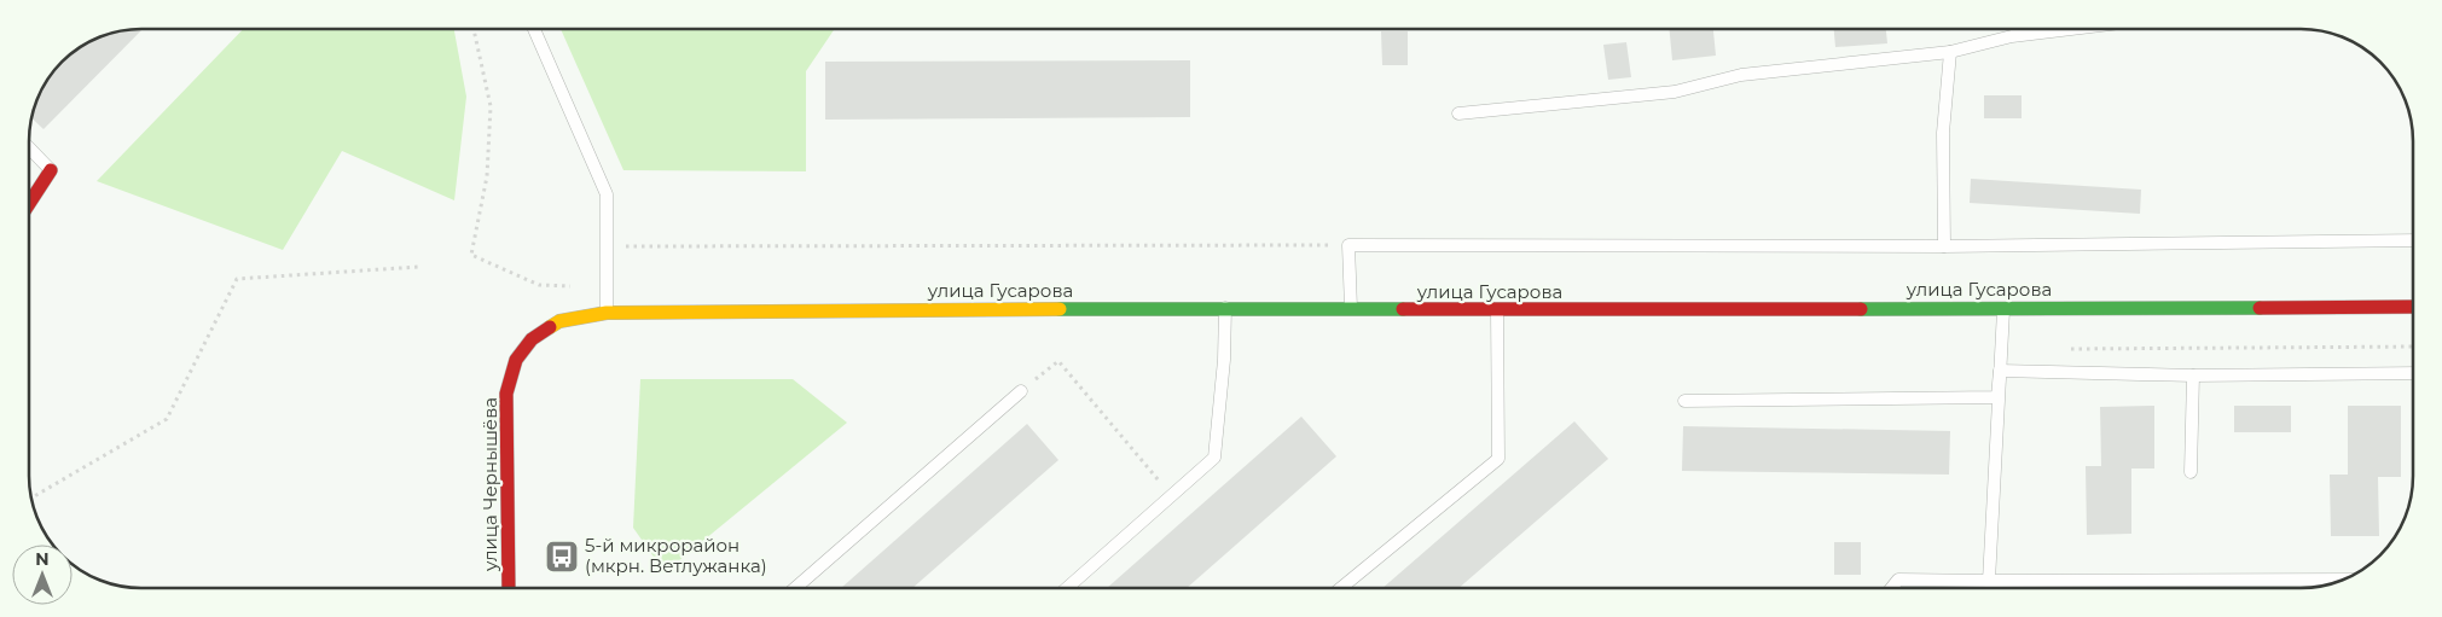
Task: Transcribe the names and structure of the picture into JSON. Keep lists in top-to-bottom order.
{
  "streets": {
    "street": ["улица Гусарова", "улица Чернышёва"]
  },
  "crossings": [
    ["улица Гусарова", "улица Чернышёва"]
  ],
  "places": {
    "bus stop": ["5-й микрорайон (мкрн. Ветлужанка)"]
  },
  "north": "top"
}
